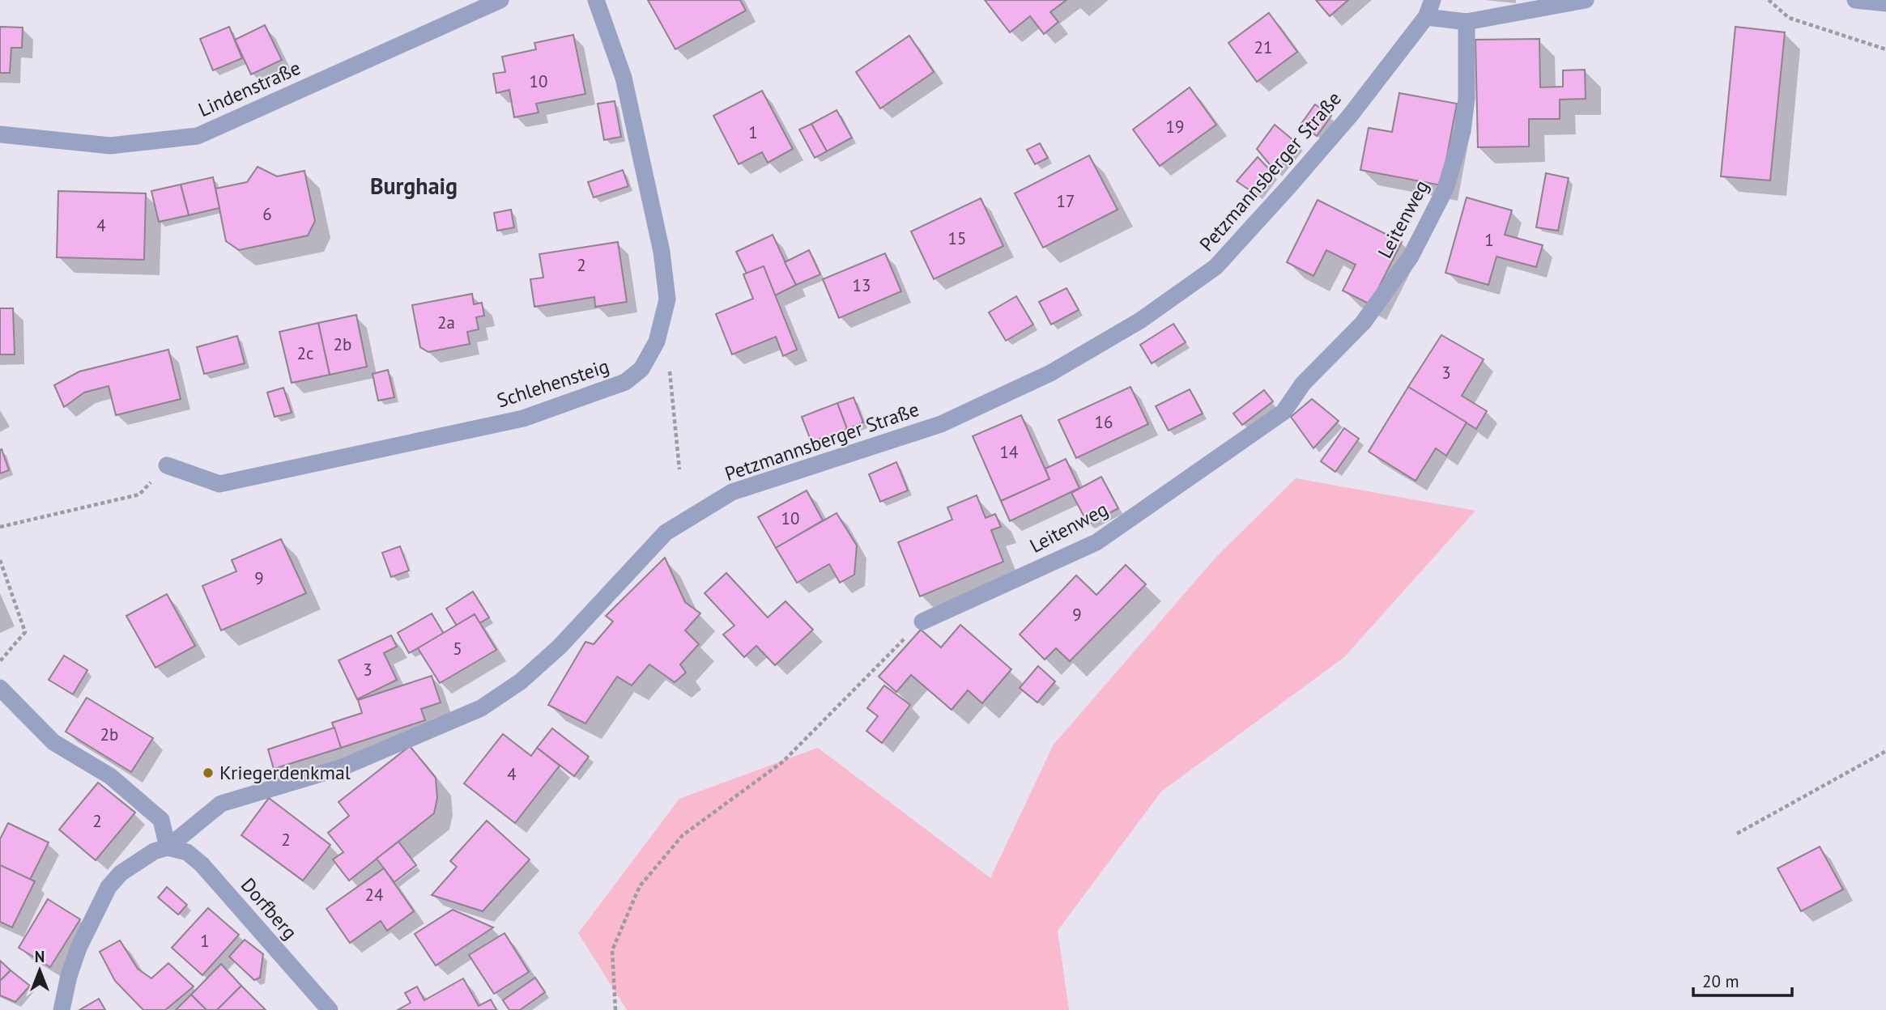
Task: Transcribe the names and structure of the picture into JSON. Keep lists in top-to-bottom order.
{
  "streets": {
    "street": [
      "Lindenstraße",
      "Petzmannsberger Straße",
      "Leitenweg",
      "Schlehensteig",
      "Dorfberg"
    ]
  },
  "crossings": [
    ["Petzmannsberger Straße", "Dorfberg"]
  ],
  "districts": ["Burghaig"],
  "places": ["Kriegerdenkmal"],
  "house_numbers": [
    "21",
    "10",
    "19",
    "1",
    "17",
    "6",
    "4",
    "15",
    "1",
    "2",
    "13",
    "2a",
    "2b",
    "2c",
    "3",
    "16",
    "14",
    "10",
    "9",
    "9",
    "5",
    "3",
    "2b",
    "4",
    "2",
    "2",
    "24",
    "1"
  ],
  "scale_bar": "20 m",
  "north": "top"
}
